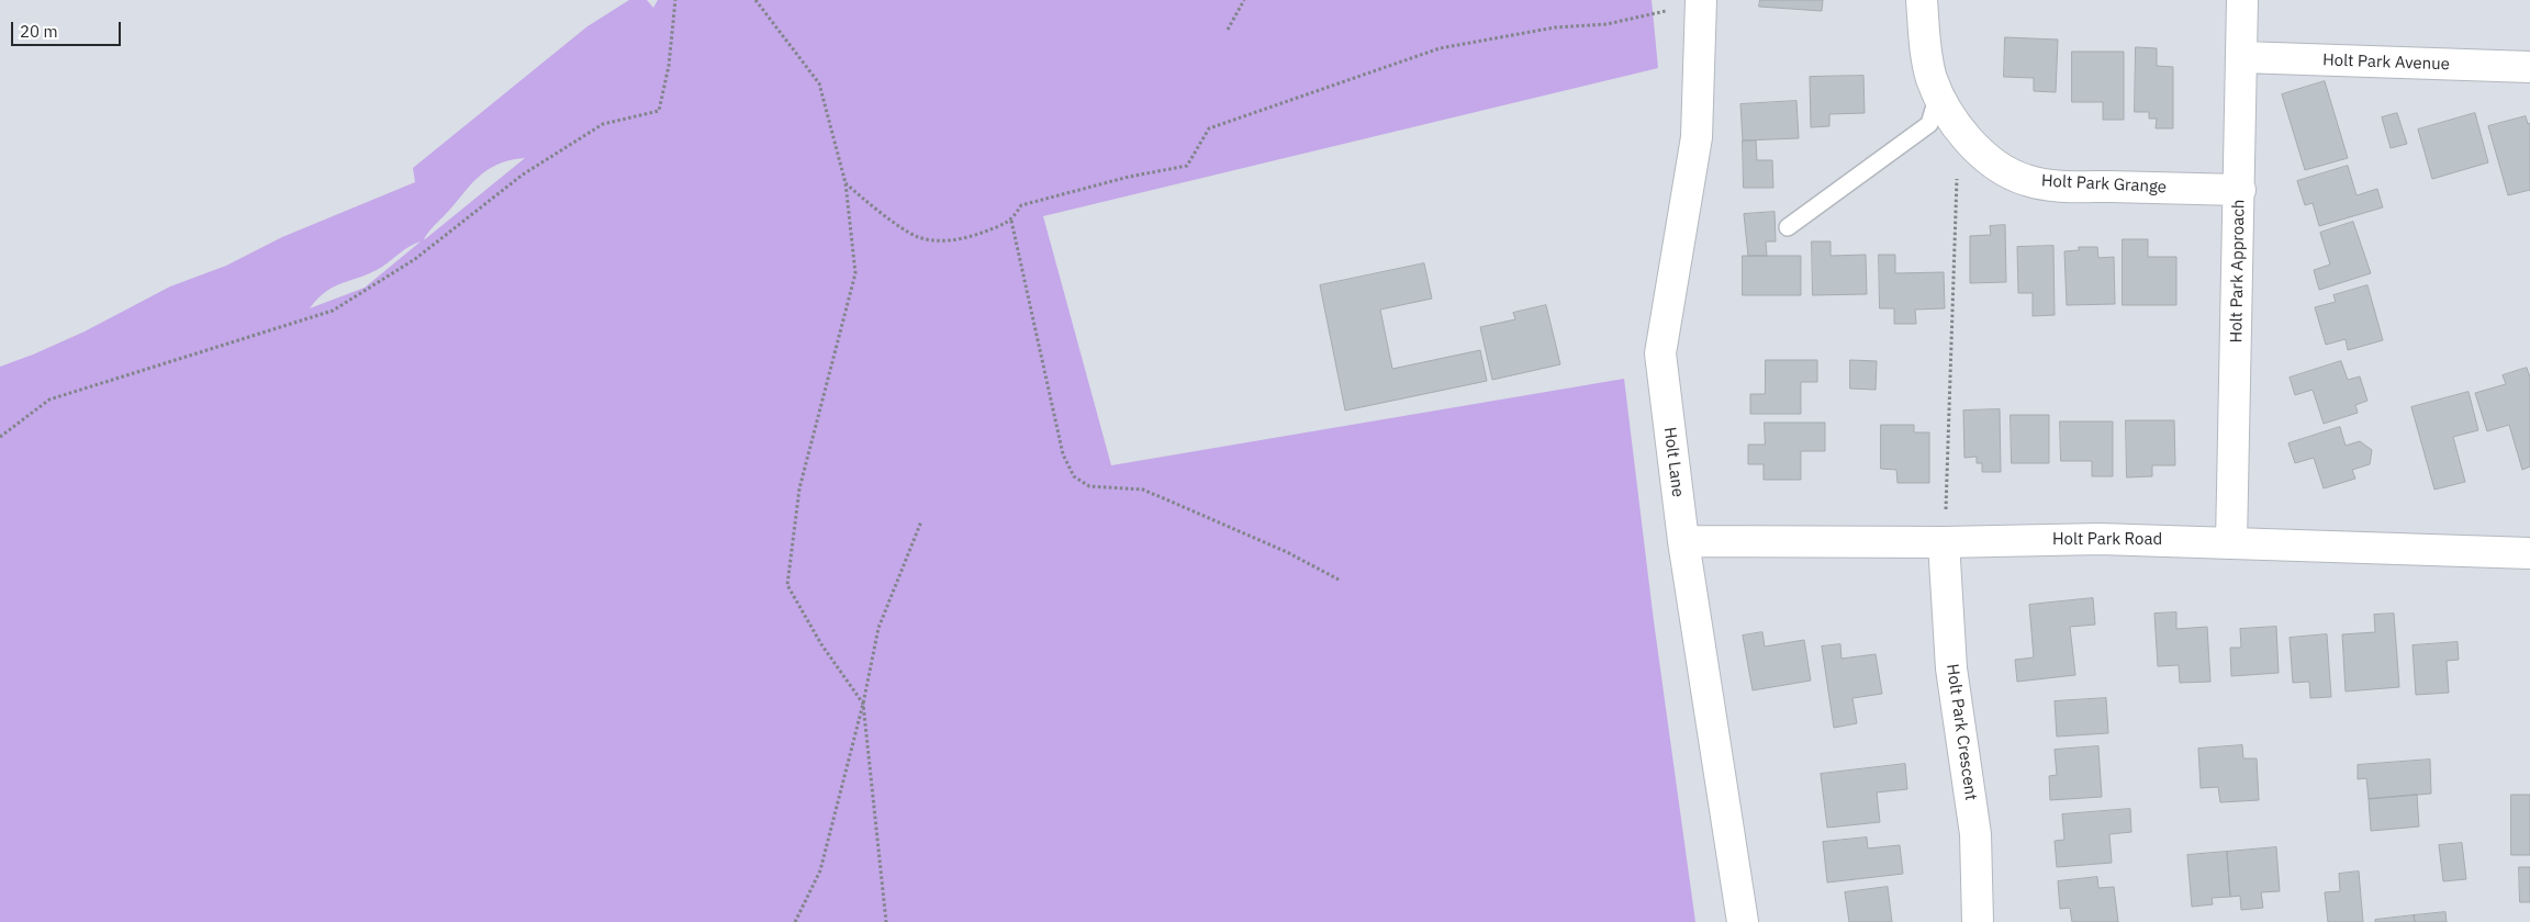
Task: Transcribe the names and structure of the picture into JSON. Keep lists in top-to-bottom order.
{
  "streets": {
    "street": [
      "Holt Park Avenue",
      "Holt Park Grange",
      "Holt Park Approach",
      "Holt Lane",
      "Holt Park Road",
      "Holt Park Crescent"
    ]
  },
  "crossings": [
    ["Holt Park Avenue", "Holt Park Approach"],
    ["Holt Park Grange", "Holt Park Approach"],
    ["Holt Park Approach", "Holt Park Road"],
    ["Holt Lane", "Holt Park Road"],
    ["Holt Park Road", "Holt Park Crescent"]
  ],
  "scale_bar": "20 m"
}
